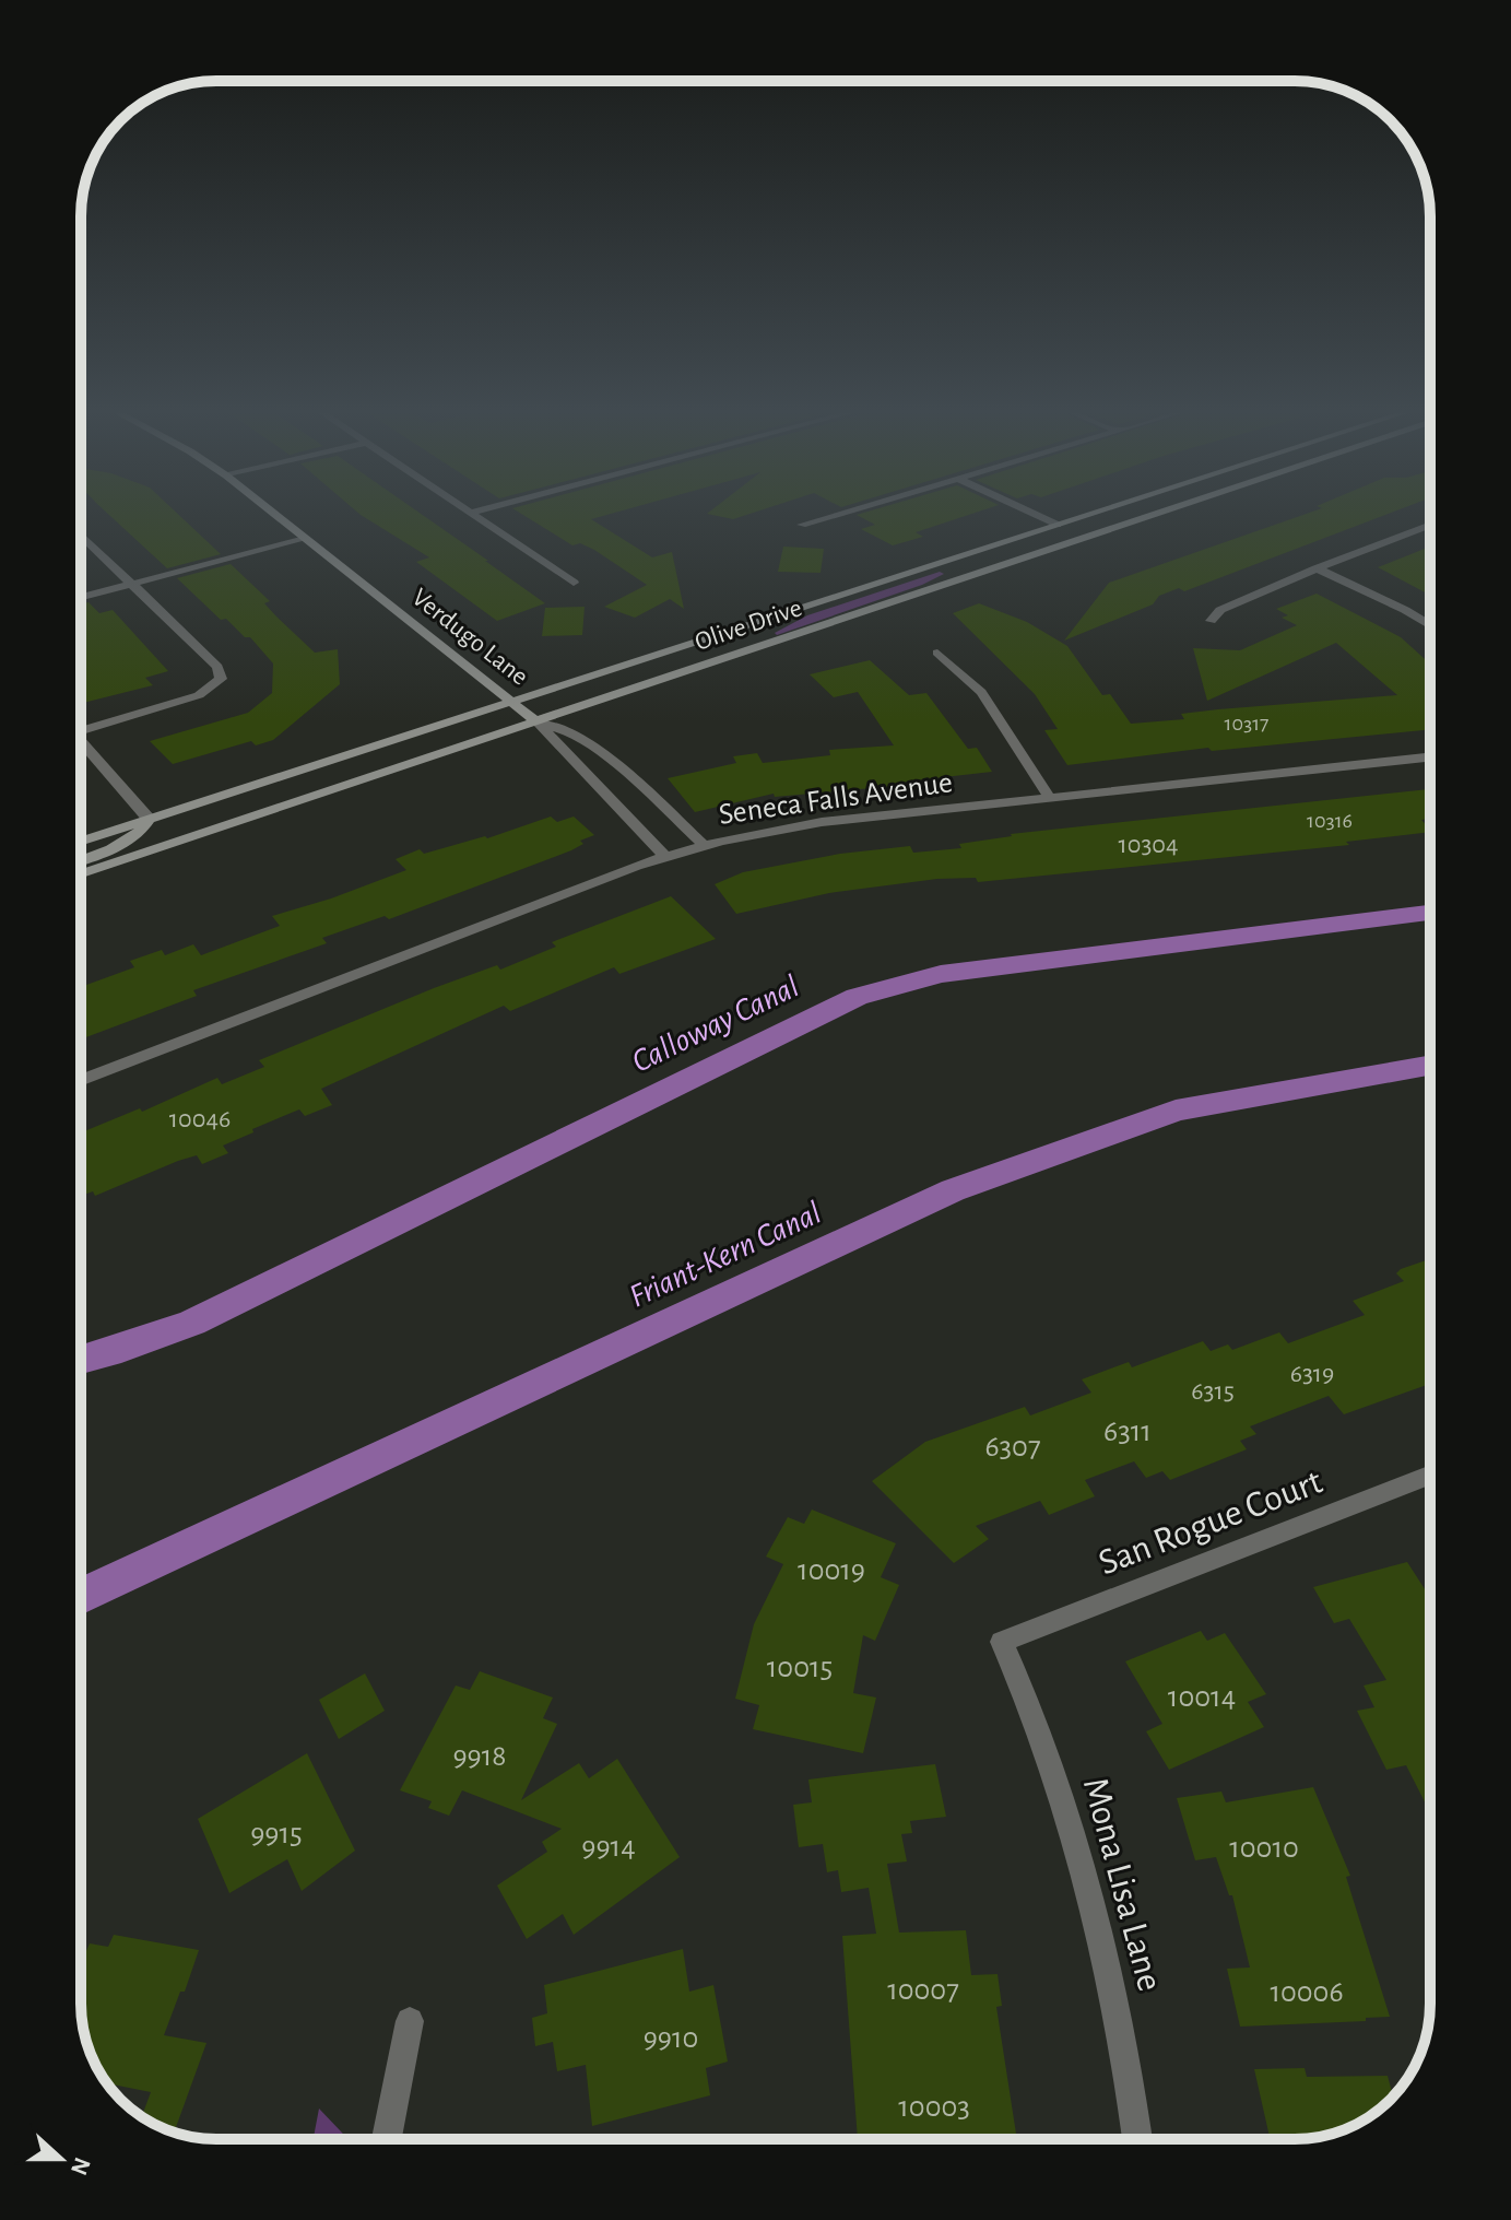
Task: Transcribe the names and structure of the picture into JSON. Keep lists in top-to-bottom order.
{
  "streets": {
    "main road": ["Olive Drive", "Verdugo Lane"],
    "street": ["Seneca Falls Avenue", "San Rogue Court", "Mona Lisa Lane"]
  },
  "crossings": [
    ["Olive Drive", "Verdugo Lane"],
    ["San Rogue Court", "Mona Lisa Lane"]
  ],
  "water": ["Calloway Canal", "Friant-Kern Canal"],
  "house_numbers": [
    "10317",
    "10316",
    "10304",
    "10046",
    "6319",
    "6315",
    "6311",
    "6307",
    "10019",
    "10015",
    "10014",
    "9918",
    "9915",
    "9914",
    "10010",
    "10007",
    "10006",
    "9910",
    "10003"
  ],
  "north": "right"
}
